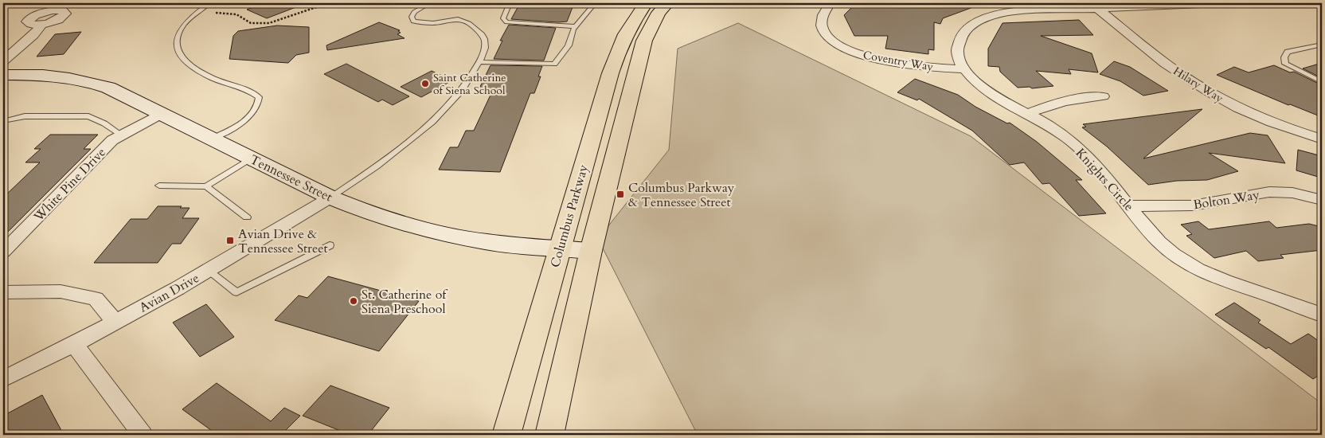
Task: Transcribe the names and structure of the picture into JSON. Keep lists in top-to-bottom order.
{
  "streets": {
    "main road": ["Tennessee Street", "Columbus Parkway"],
    "street": [
      "Coventry Way",
      "Hilary Way",
      "Knights Circle",
      "White Pine Drive",
      "Bolton Way",
      "Avian Drive"
    ]
  },
  "crossings": [
    ["Coventry Way", "Knights Circle"],
    ["Tennessee Street", "White Pine Drive"],
    ["Tennessee Street", "Columbus Parkway"],
    ["Tennessee Street", "Avian Drive"],
    ["Knights Circle", "Bolton Way"]
  ],
  "places": {
    "other": ["Saint Catherine of Siena School", "St. Catherine of Siena Preschool"],
    "transit": ["Columbus Parkway & Tennessee Street", "Avian Drive & Tennessee Street"]
  }
}
